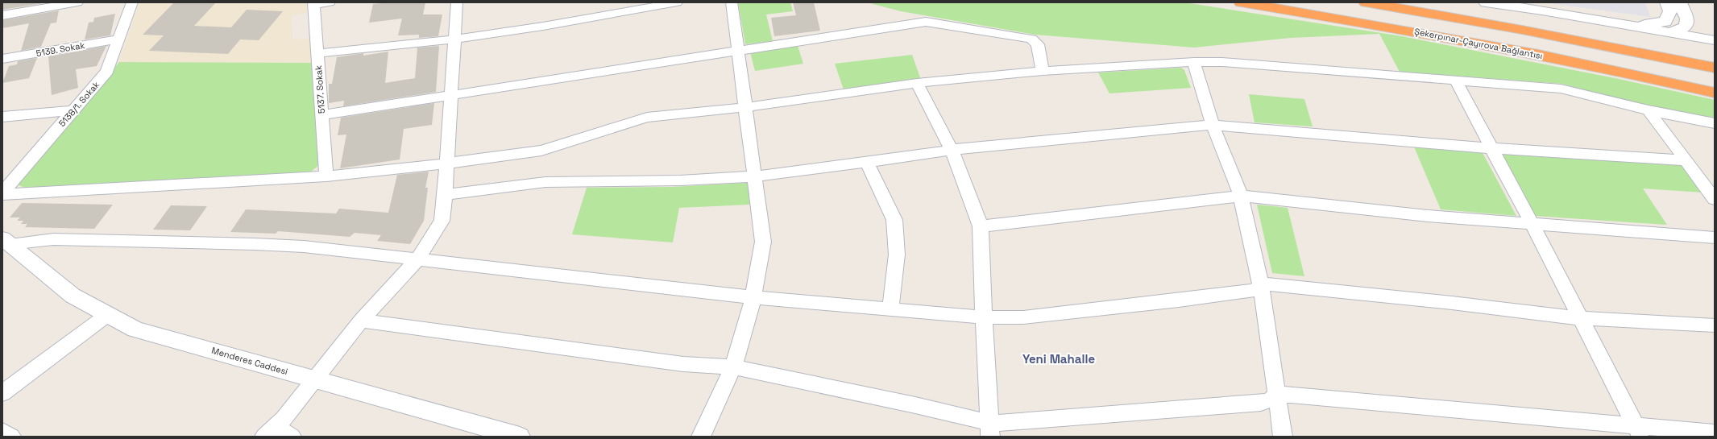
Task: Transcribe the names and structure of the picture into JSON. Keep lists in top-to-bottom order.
{
  "streets": {
    "highway": ["Şekerpınar-Çayırova Bağlantısı"],
    "street": [
      "5139. Sokak",
      "5137. Sokak",
      "5138/1. Sokak",
      "Menderes Caddesi"
    ]
  },
  "crossings": [
    ["5139. Sokak", "5138/1. Sokak"]
  ],
  "districts": ["Yeni Mahalle"]
}
